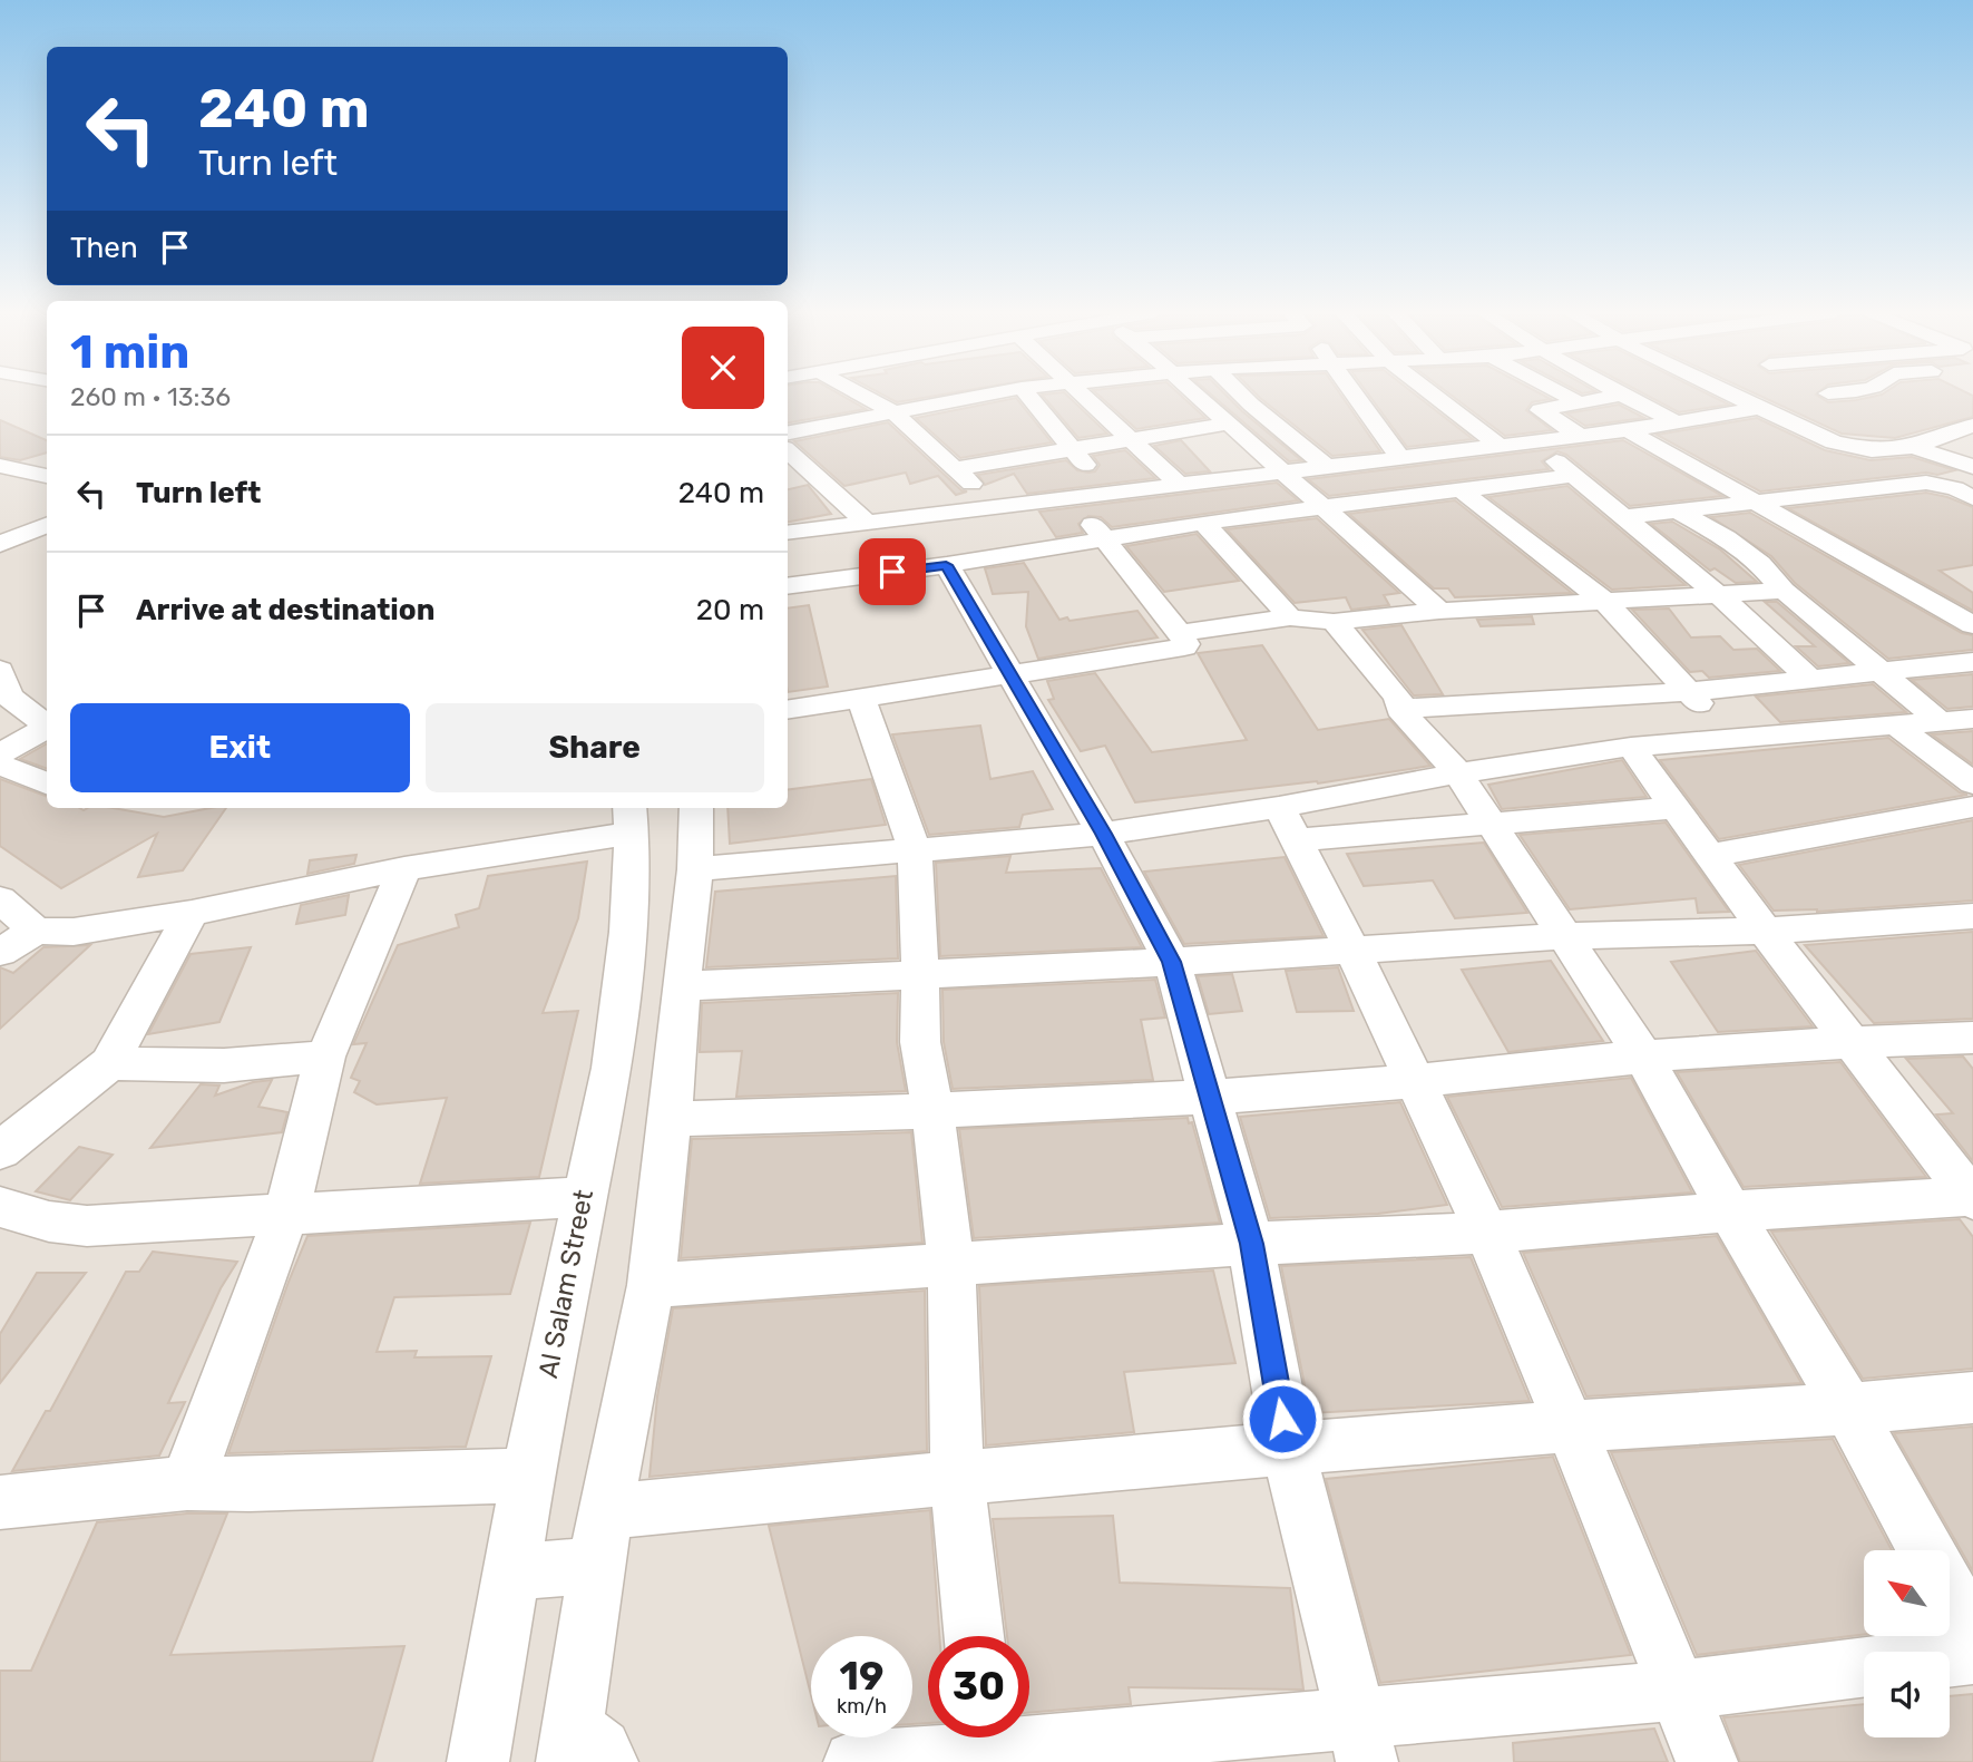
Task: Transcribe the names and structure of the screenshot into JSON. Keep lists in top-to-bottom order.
{
  "streets": {
    "street": ["Al Salam Street"]
  },
  "north": "top left",
  "page": {
    "turn": ["240 m", "Turn left"],
    "then": "Then",
    "heading": ["1 min", "260 m · 13:36"],
    "list": [
      {
        "name": "Turn left",
        "value": "240 m"
      },
      {
        "name": "Arrive at destination",
        "value": "20 m"
      }
    ],
    "buttons": ["Exit", "Share"],
    "speed": "19 km/h",
    "limit": "30"
  }
}
